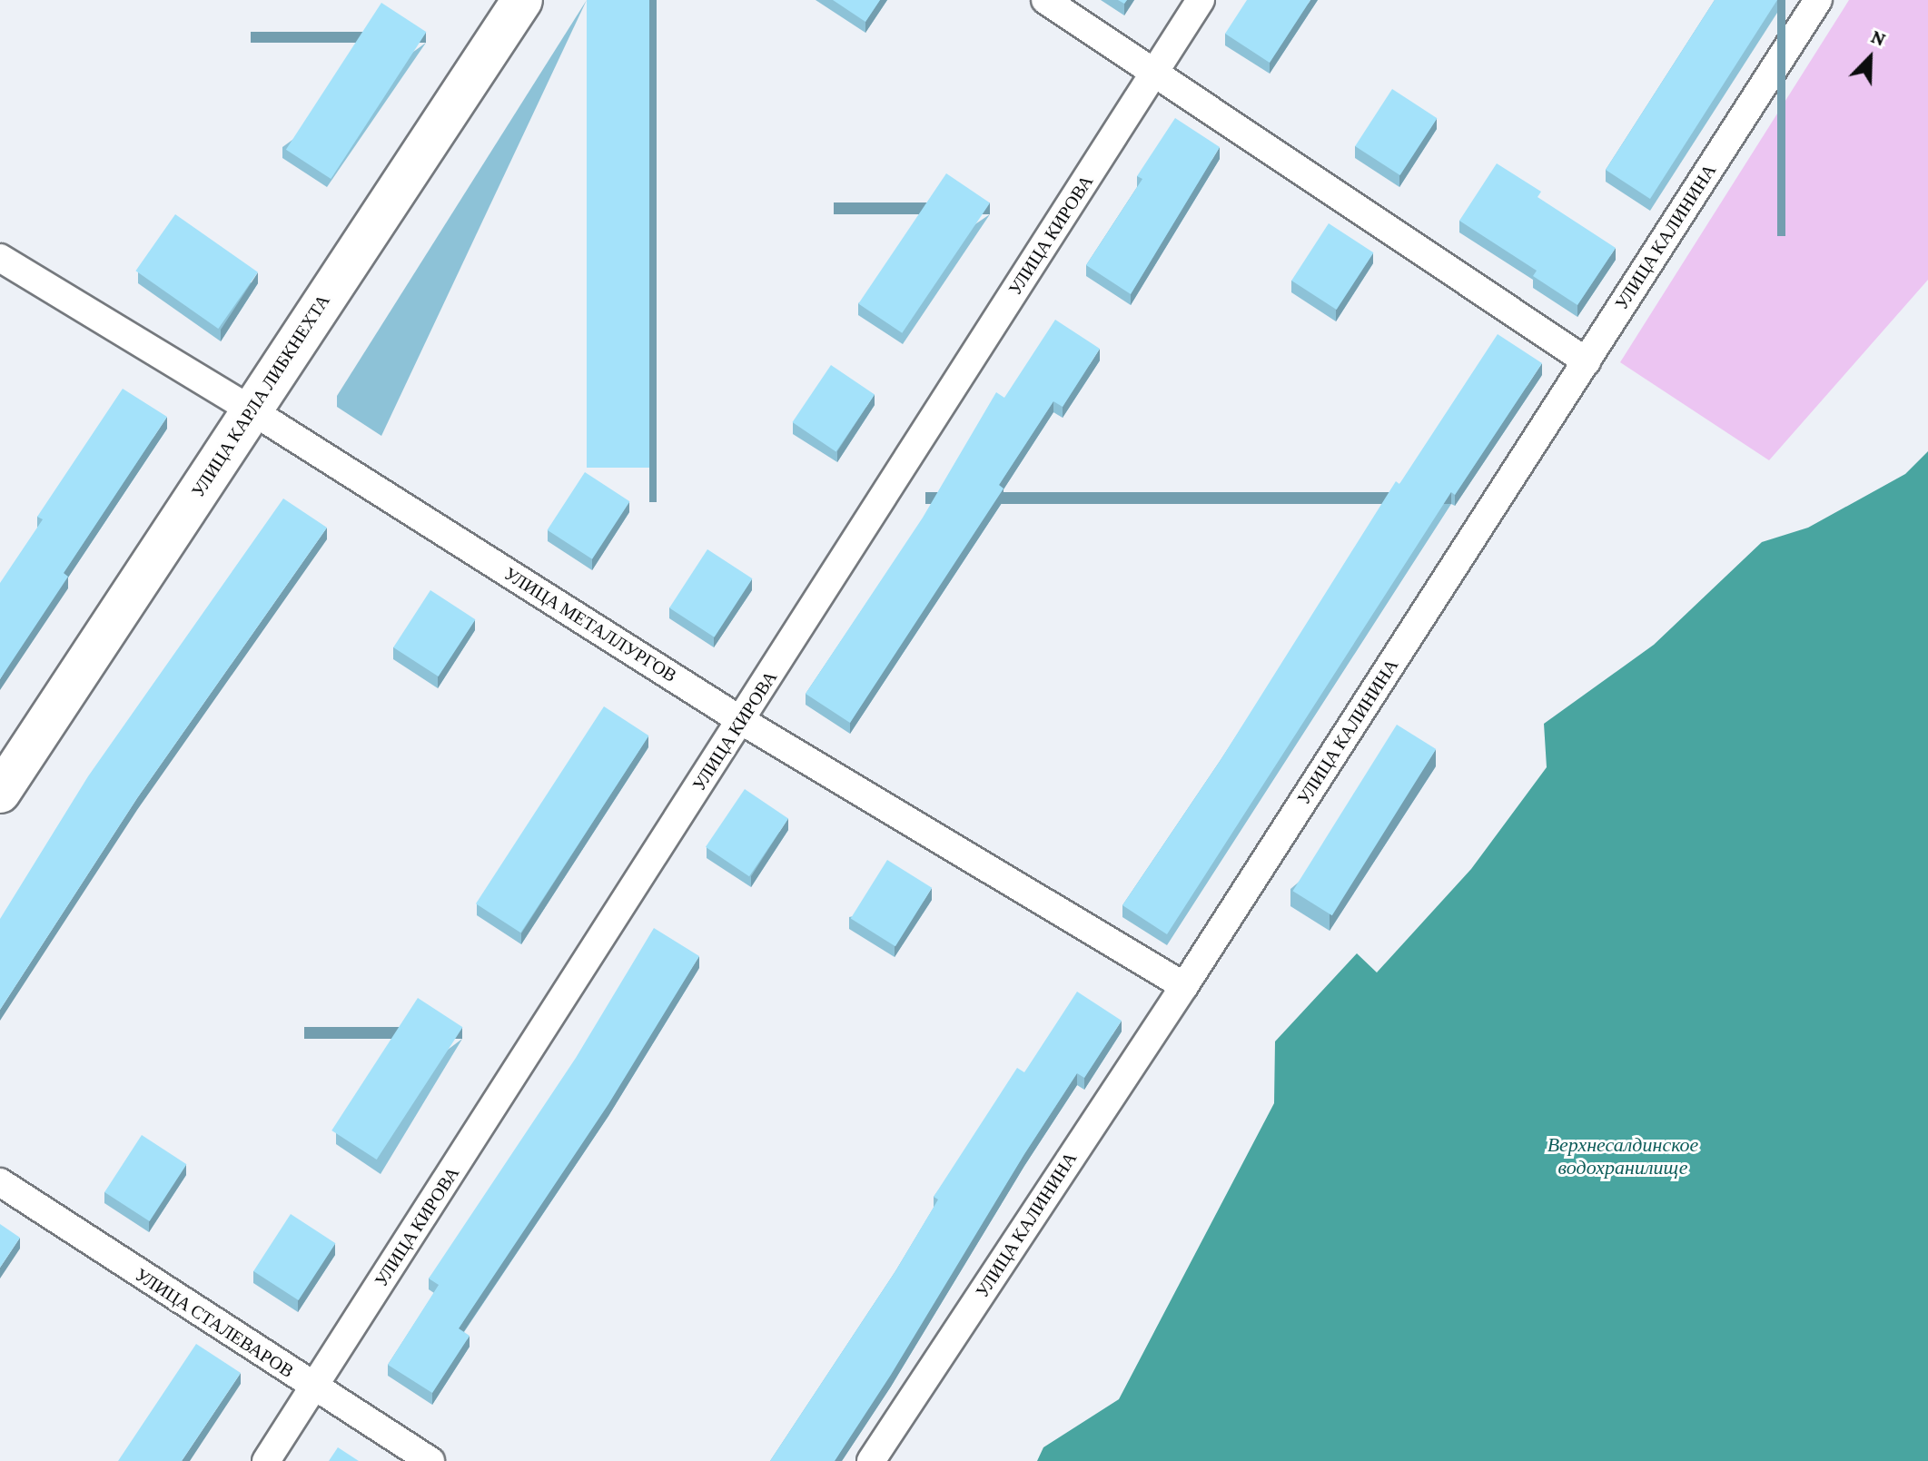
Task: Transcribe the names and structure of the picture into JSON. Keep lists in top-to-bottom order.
{
  "streets": {
    "main road": ["УЛИЦА КАРЛА ЛИБКНЕХТА"],
    "street": [
      "УЛИЦА КИРОВА",
      "УЛИЦА КАЛИНИНА",
      "УЛИЦА МЕТАЛЛУРГОВ",
      "УЛИЦА СТАЛЕВАРОВ"
    ]
  },
  "crossings": [
    ["УЛИЦА КИРОВА", "УЛИЦА МЕТАЛЛУРГОВ"],
    ["УЛИЦА КИРОВА", "УЛИЦА СТАЛЕВАРОВ"],
    ["УЛИЦА КАЛИНИНА", "УЛИЦА МЕТАЛЛУРГОВ"],
    ["УЛИЦА КАРЛА ЛИБКНЕХТА", "УЛИЦА МЕТАЛЛУРГОВ"]
  ],
  "water": ["Верхнесалдинское водохранилище"],
  "north": "top right"
}
